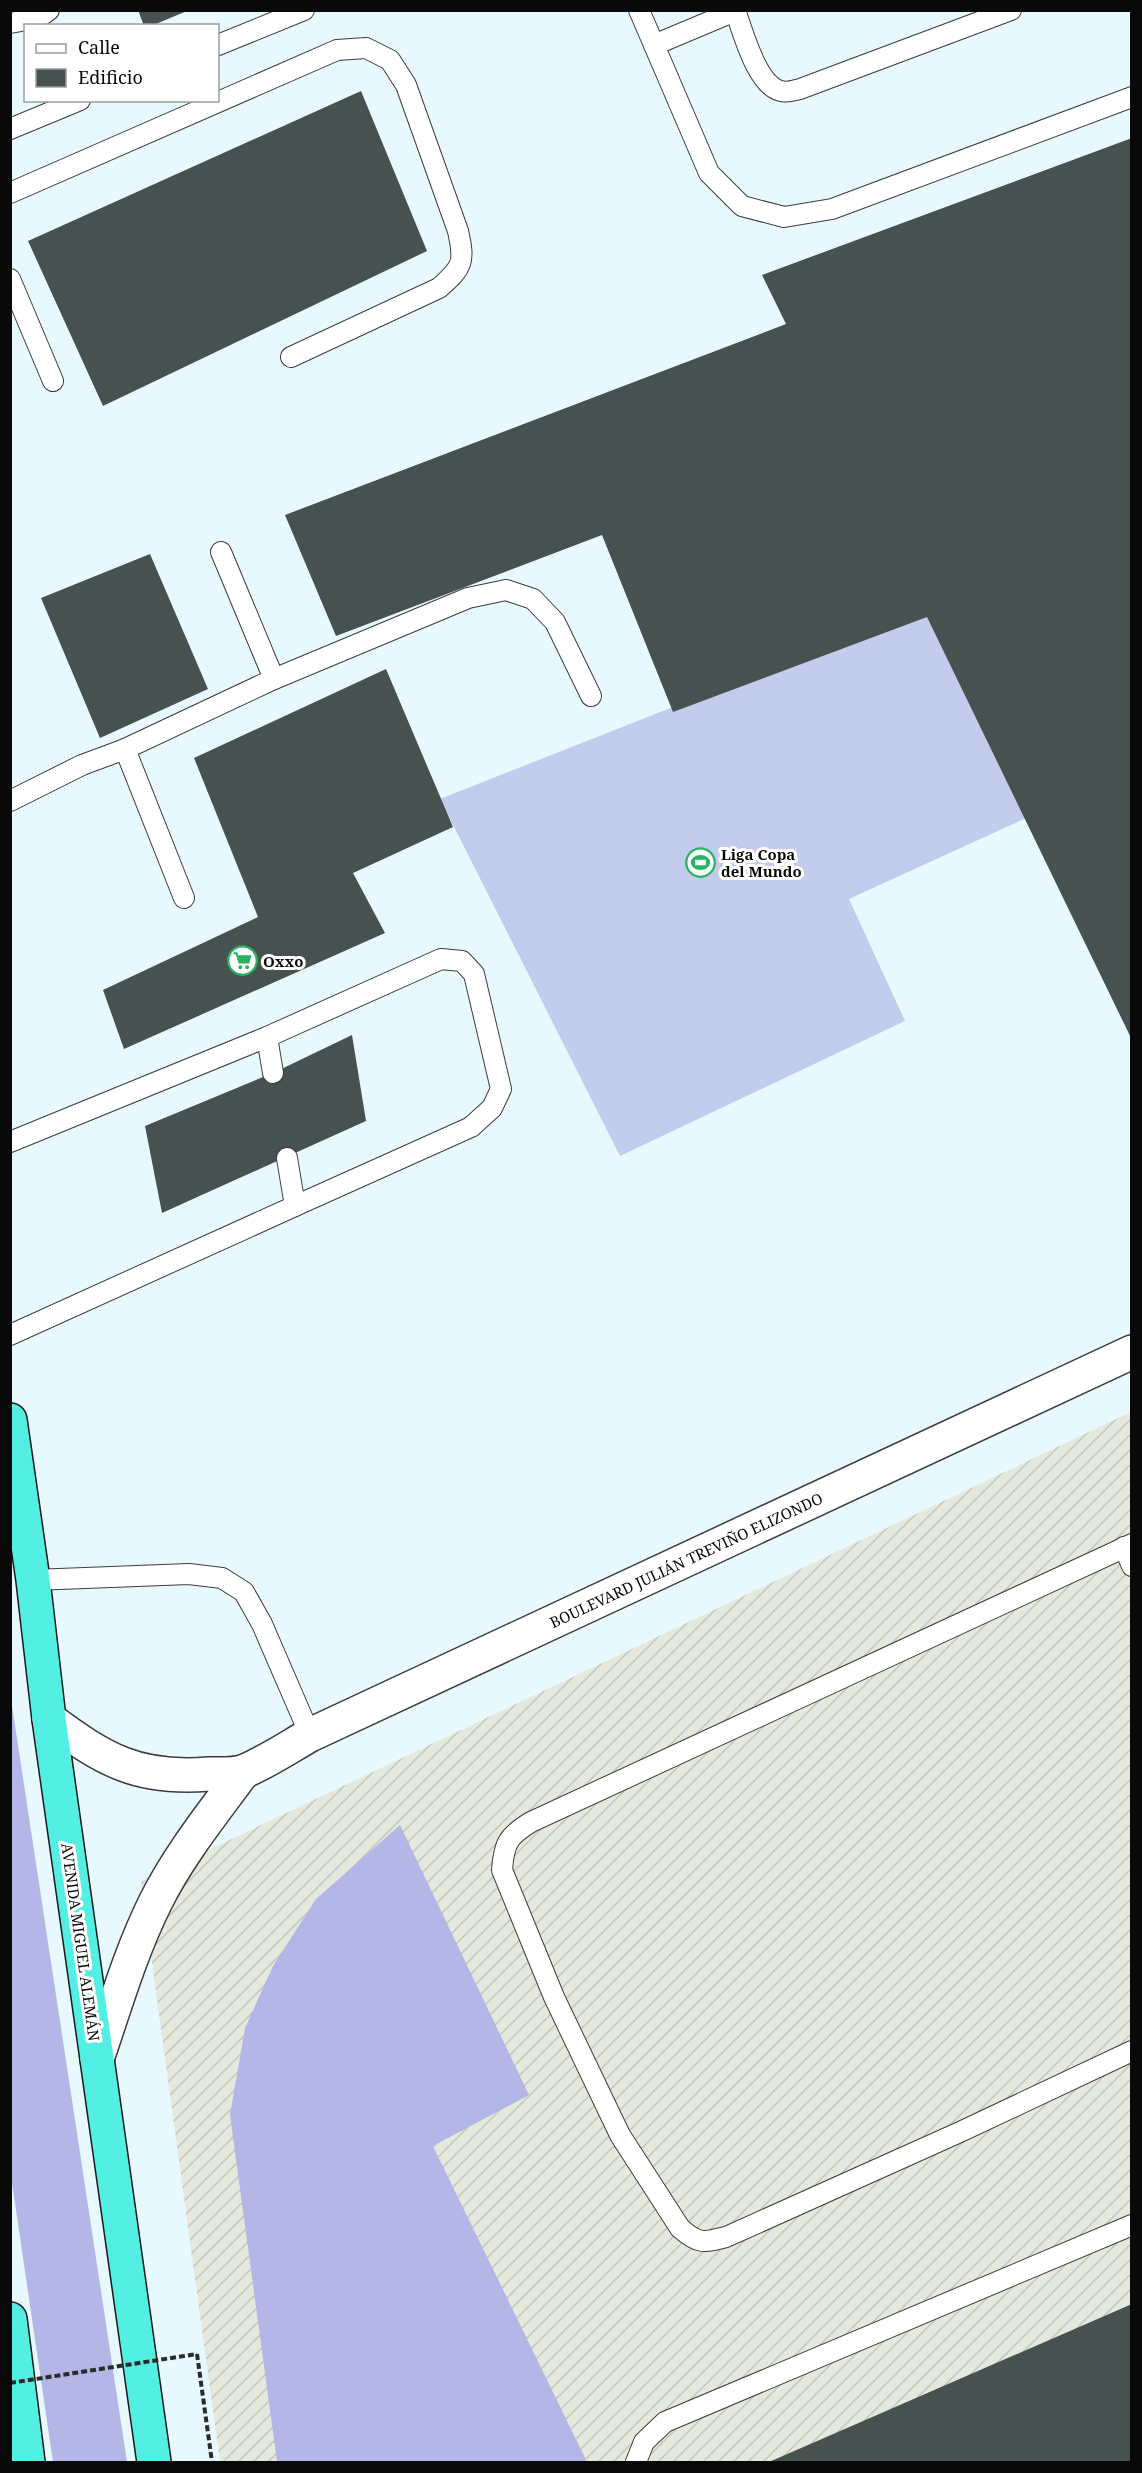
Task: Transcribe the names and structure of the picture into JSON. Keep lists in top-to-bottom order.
{
  "streets": {
    "highway": ["AVENIDA MIGUEL ALEMÁN"],
    "street": ["BOULEVARD JULIÁN TREVIÑO ELIZONDO"]
  },
  "crossings": [
    ["BOULEVARD JULIÁN TREVIÑO ELIZONDO", "AVENIDA MIGUEL ALEMÁN"]
  ],
  "places": {
    "sports": ["Liga Copa del Mundo"],
    "supermarket": ["Oxxo"]
  },
  "legend": ["Calle", "Edificio"]
}
